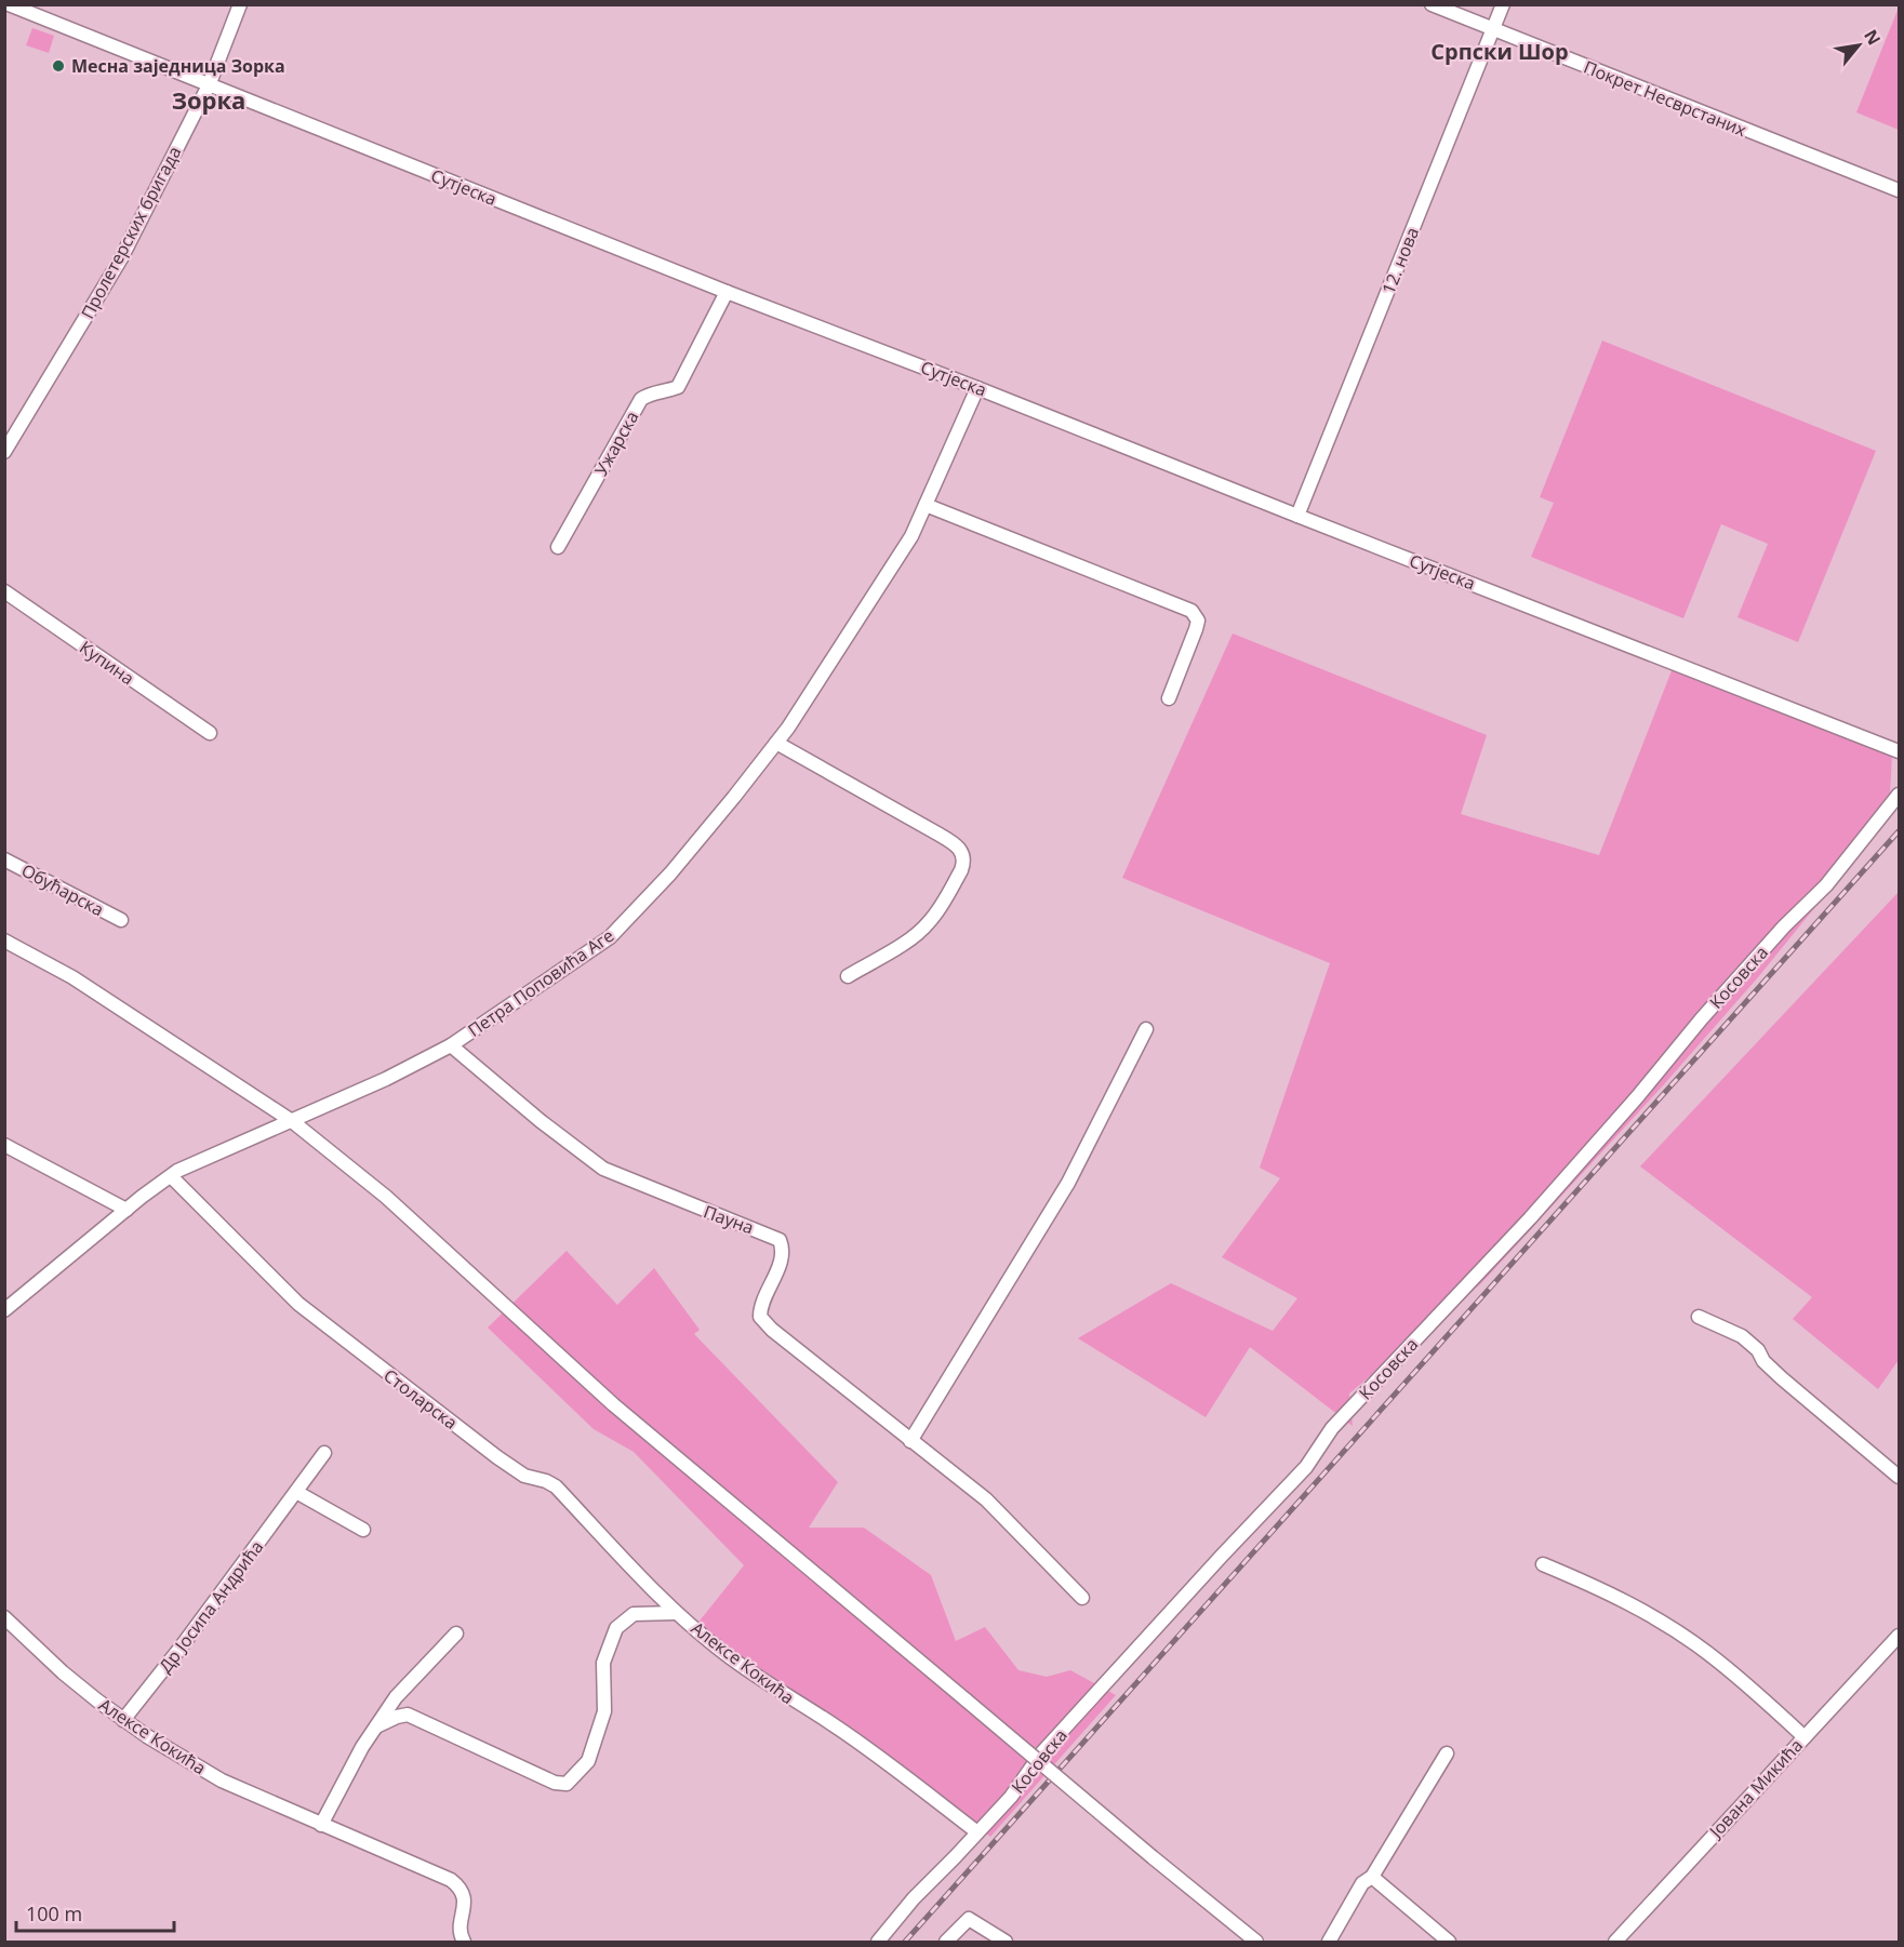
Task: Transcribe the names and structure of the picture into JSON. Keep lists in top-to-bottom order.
{
  "streets": {
    "street": [
      "Покрет Несврстаних",
      "Сутјеска",
      "Пролетерских бригада",
      "12. нова",
      "Ужарска",
      "Купина",
      "Обућарска",
      "Косовска",
      "Петра Поповића Аге",
      "Пауна",
      "Столарска",
      "Др Јосипа Андрића",
      "Алексе Кокића",
      "Јована Микића"
    ]
  },
  "crossings": [
    ["Покрет Несврстаних", "12. нова"],
    ["Сутјеска", "Пролетерских бригада"],
    ["Сутјеска", "12. нова"],
    ["Сутјеска", "Ужарска"],
    ["Сутјеска", "Петра Поповића Аге"],
    ["Косовска", "Алексе Кокића"],
    ["Петра Поповића Аге", "Пауна"],
    ["Петра Поповића Аге", "Столарска"],
    ["Столарска", "Алексе Кокића"],
    ["Др Јосипа Андрића", "Алексе Кокића"]
  ],
  "districts": ["Српски Шор", "Зорка"],
  "places": ["Месна заједница Зорка"],
  "scale_bar": "100 m",
  "north": "top right"
}
